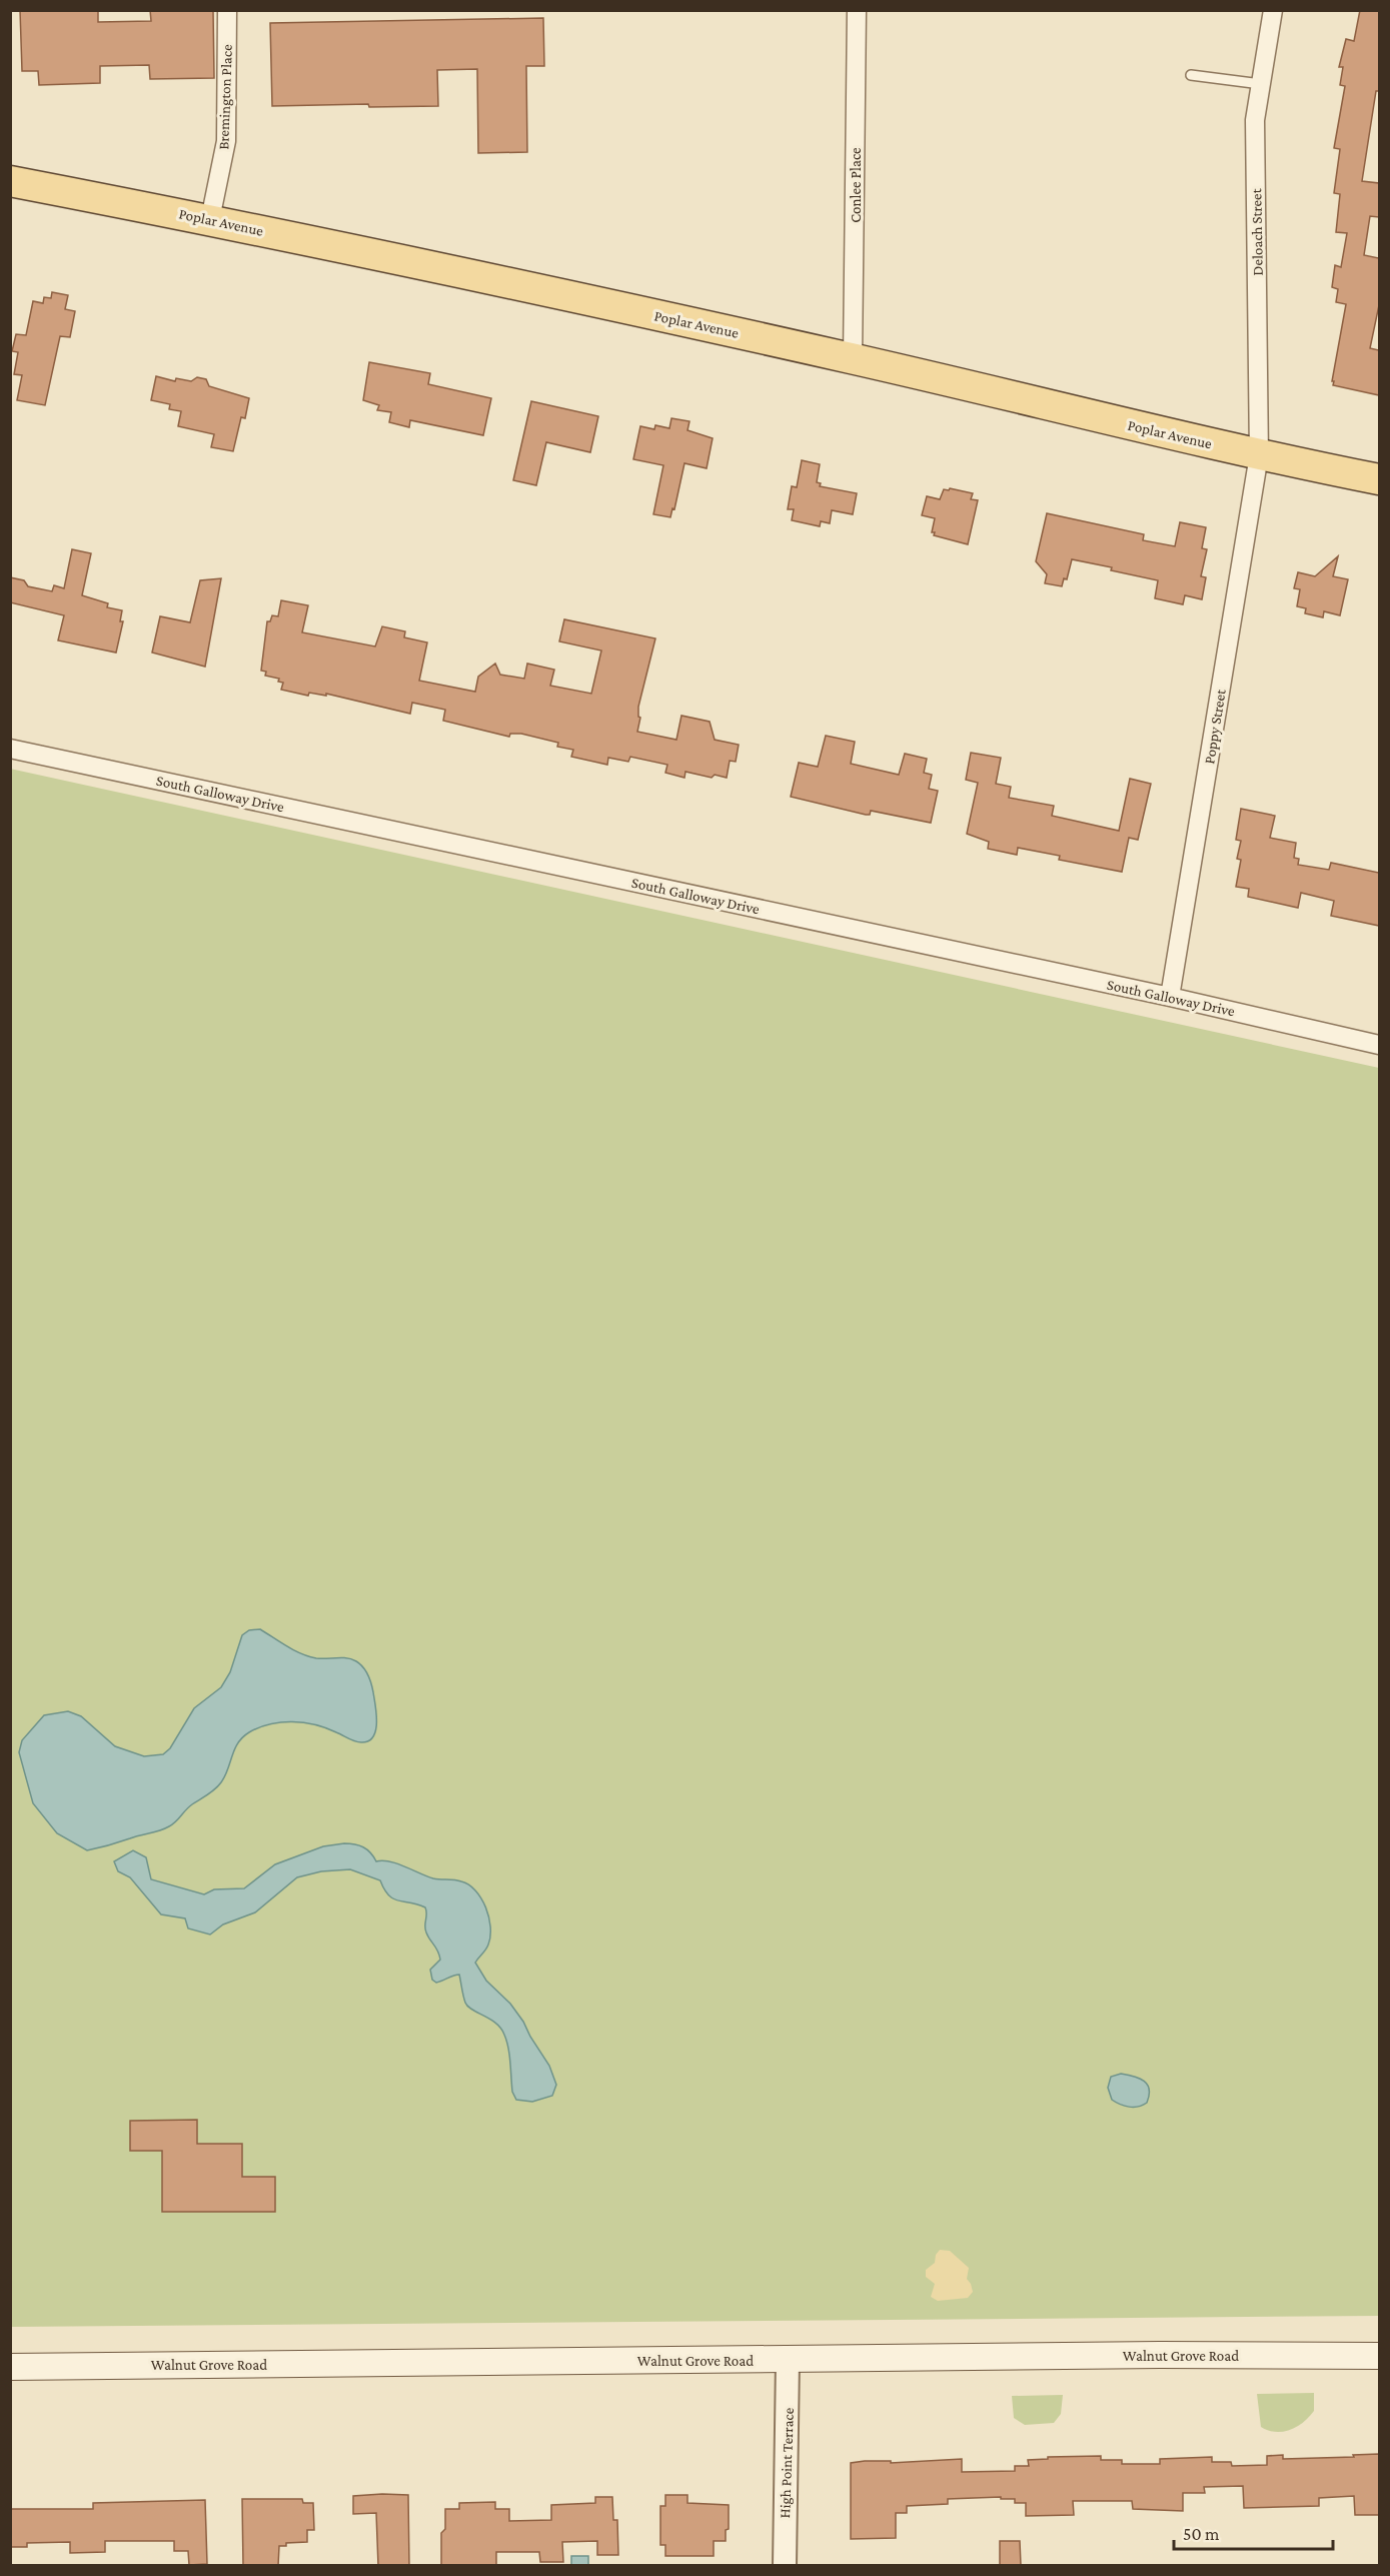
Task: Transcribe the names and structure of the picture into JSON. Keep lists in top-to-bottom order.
{
  "streets": {
    "main road": ["Poplar Avenue", "Walnut Grove Road"],
    "street": [
      "Bremington Place",
      "Conlee Place",
      "Deloach Street",
      "Poppy Street",
      "South Galloway Drive",
      "High Point Terrace"
    ]
  },
  "crossings": [
    ["Bremington Place", "Poplar Avenue"],
    ["Conlee Place", "Poplar Avenue"],
    ["Poplar Avenue", "Deloach Street"],
    ["Poplar Avenue", "Poppy Street"],
    ["Deloach Street", "Poppy Street"],
    ["Poppy Street", "South Galloway Drive"],
    ["Walnut Grove Road", "High Point Terrace"]
  ],
  "scale_bar": "50 m"
}
